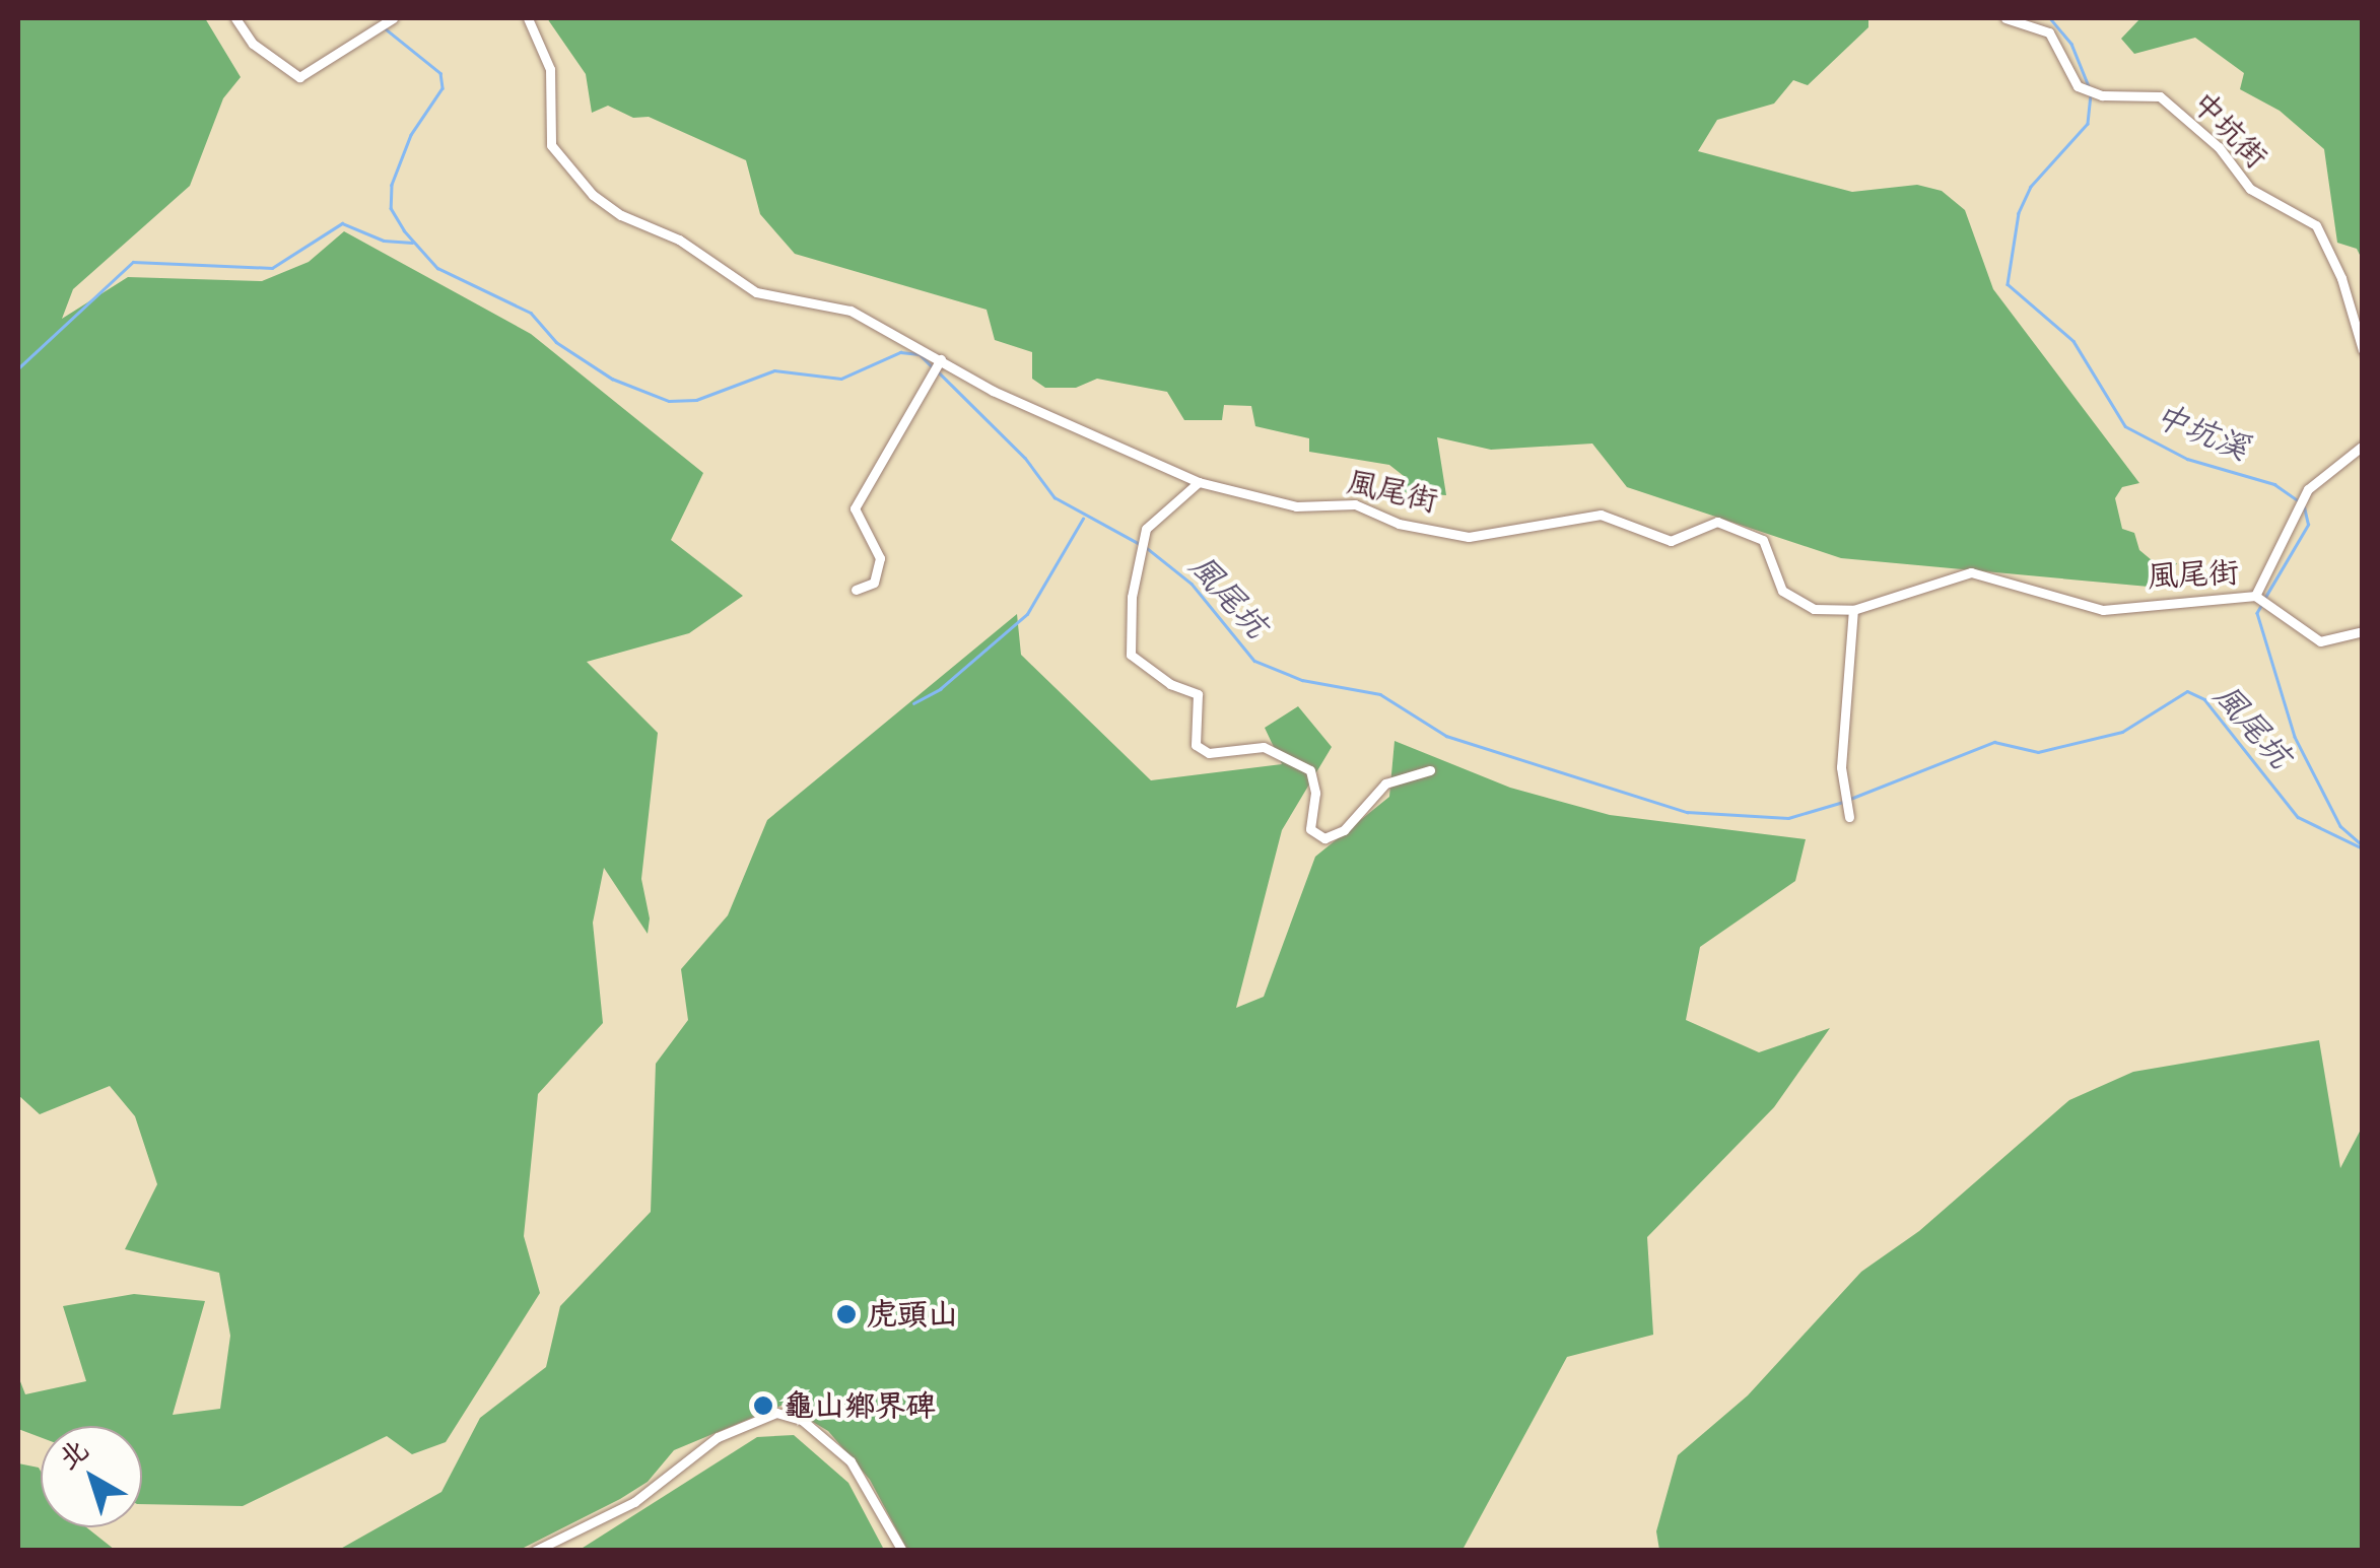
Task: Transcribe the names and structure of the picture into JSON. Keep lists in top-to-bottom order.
{
  "streets": {
    "street": ["中坑街", "風尾街"]
  },
  "water": ["中坑溪", "風尾坑"],
  "places": ["虎頭山", "龜山鄉界碑"],
  "north": "top left"
}
